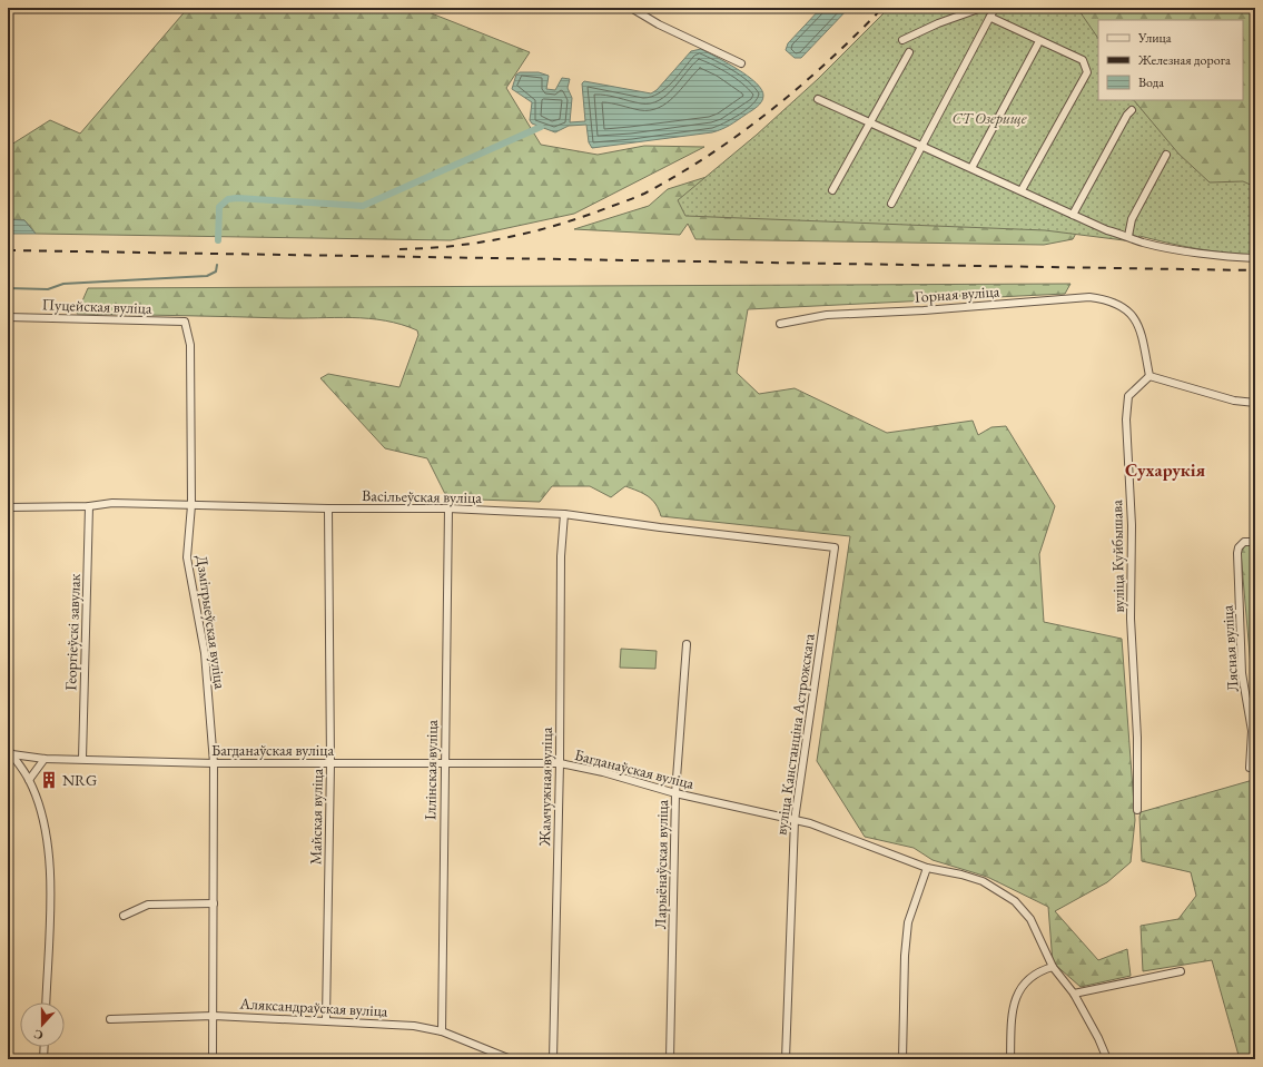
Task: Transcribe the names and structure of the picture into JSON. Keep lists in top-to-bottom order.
{
  "streets": {
    "street": [
      "Горная вуліца",
      "Пуцейская вуліца",
      "Васільеўская вуліца",
      "вуліца Куйбышава",
      "Дзмітрыеўская вуліца",
      "Георгіеўскі завулак",
      "Лясная вуліца",
      "вуліца Канстанціна Астрожскага",
      "Багданаўская вуліца",
      "Іллінская вуліца",
      "Жамчужная вуліца",
      "Майская вуліца",
      "Ларыёнаўская вуліца",
      "Аляксандраўская вуліца"
    ]
  },
  "crossings": [
    ["Горная вуліца", "вуліца Куйбышава"],
    ["Пуцейская вуліца", "Дзмітрыеўская вуліца"],
    ["Васільеўская вуліца", "Дзмітрыеўская вуліца"],
    ["Васільеўская вуліца", "Георгіеўскі завулак"],
    ["Васільеўская вуліца", "вуліца Канстанціна Астрожскага"],
    ["Васільеўская вуліца", "Іллінская вуліца"],
    ["Васільеўская вуліца", "Жамчужная вуліца"],
    ["Васільеўская вуліца", "Майская вуліца"],
    ["Дзмітрыеўская вуліца", "Багданаўская вуліца"],
    ["Дзмітрыеўская вуліца", "Аляксандраўская вуліца"],
    ["Георгіеўскі завулак", "Багданаўская вуліца"],
    ["вуліца Канстанціна Астрожскага", "Багданаўская вуліца"],
    ["Багданаўская вуліца", "Іллінская вуліца"],
    ["Багданаўская вуліца", "Жамчужная вуліца"],
    ["Багданаўская вуліца", "Майская вуліца"],
    ["Багданаўская вуліца", "Ларыёнаўская вуліца"],
    ["Іллінская вуліца", "Аляксандраўская вуліца"],
    ["Майская вуліца", "Аляксандраўская вуліца"]
  ],
  "districts": ["Сухарукія"],
  "parks": ["СТ Озерище"],
  "places": {
    "building": ["NRG"]
  },
  "legend": ["Улица", "Железная дорога", "Вода"],
  "north": "bottom"
}
